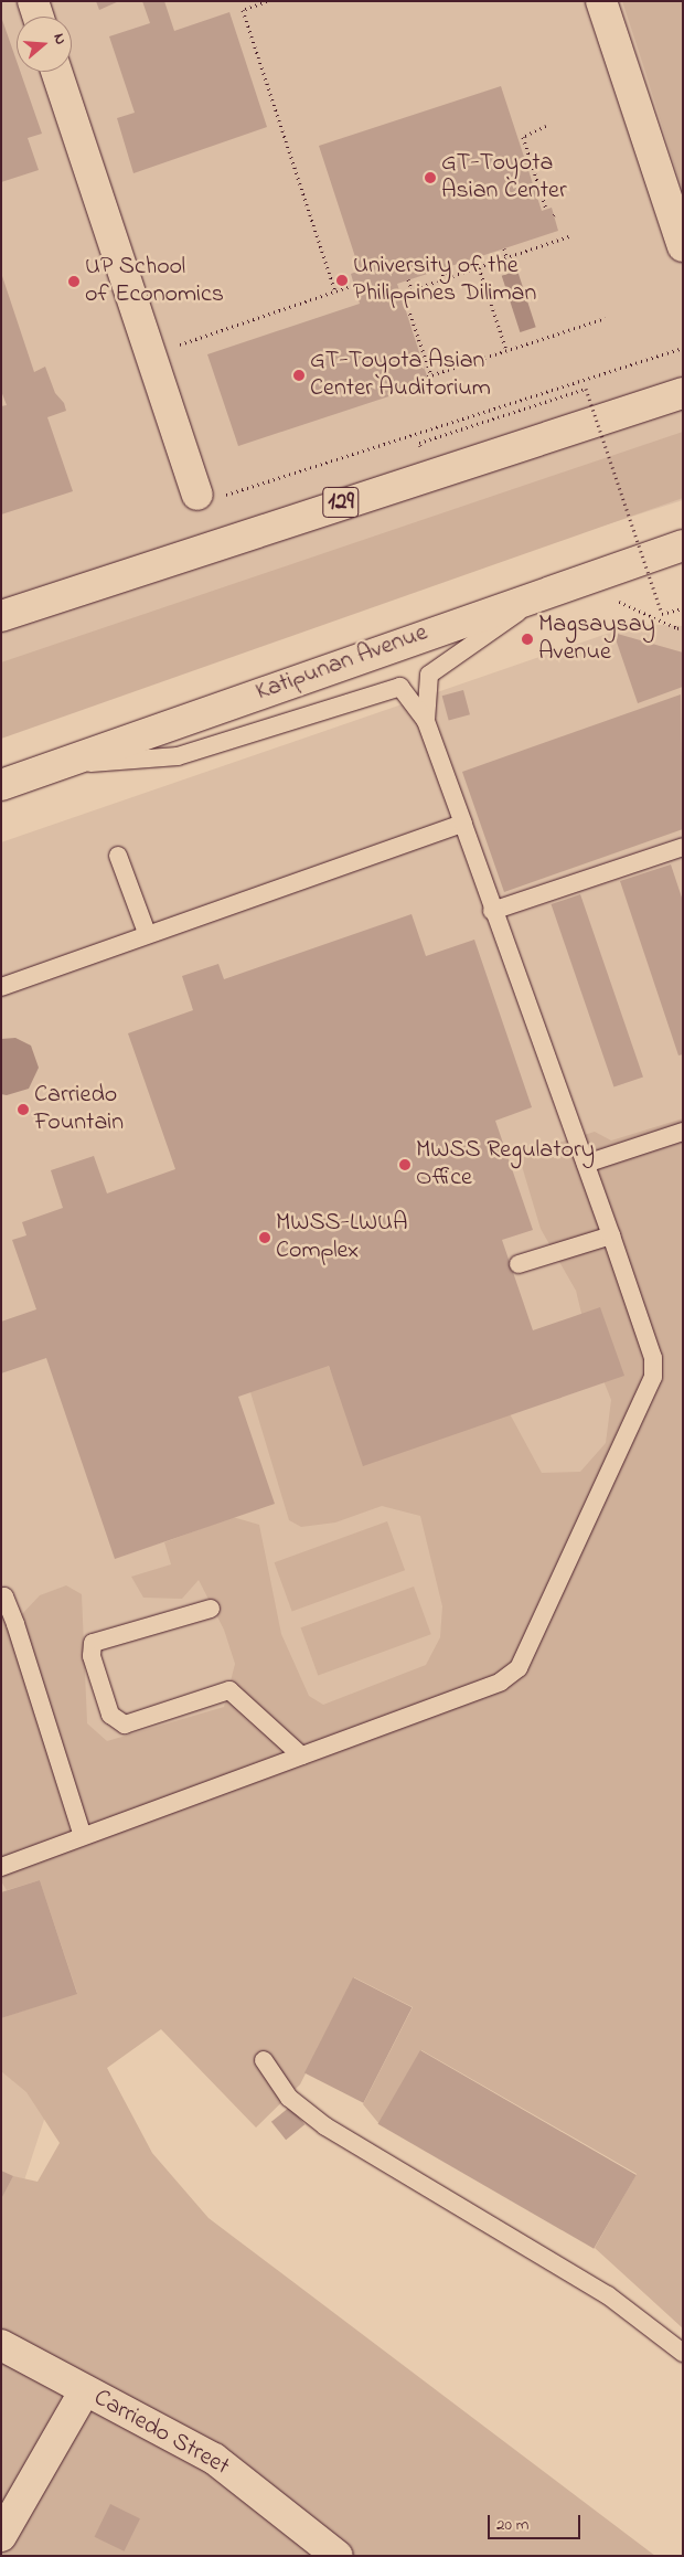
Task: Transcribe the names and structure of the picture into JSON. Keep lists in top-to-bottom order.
{
  "streets": {
    "main road": ["129", "Katipunan Avenue", "Carriedo Street"]
  },
  "places": [
    "GT-Toyota Asian Center",
    "University of the Philippines Diliman",
    "UP School of Economics",
    "GT-Toyota Asian Center Auditorium",
    "Magsaysay Avenue",
    "Carriedo Fountain",
    "MWSS Regulatory Office",
    "MWSS-LWUA Complex"
  ],
  "scale_bar": "20 m",
  "north": "right"
}
